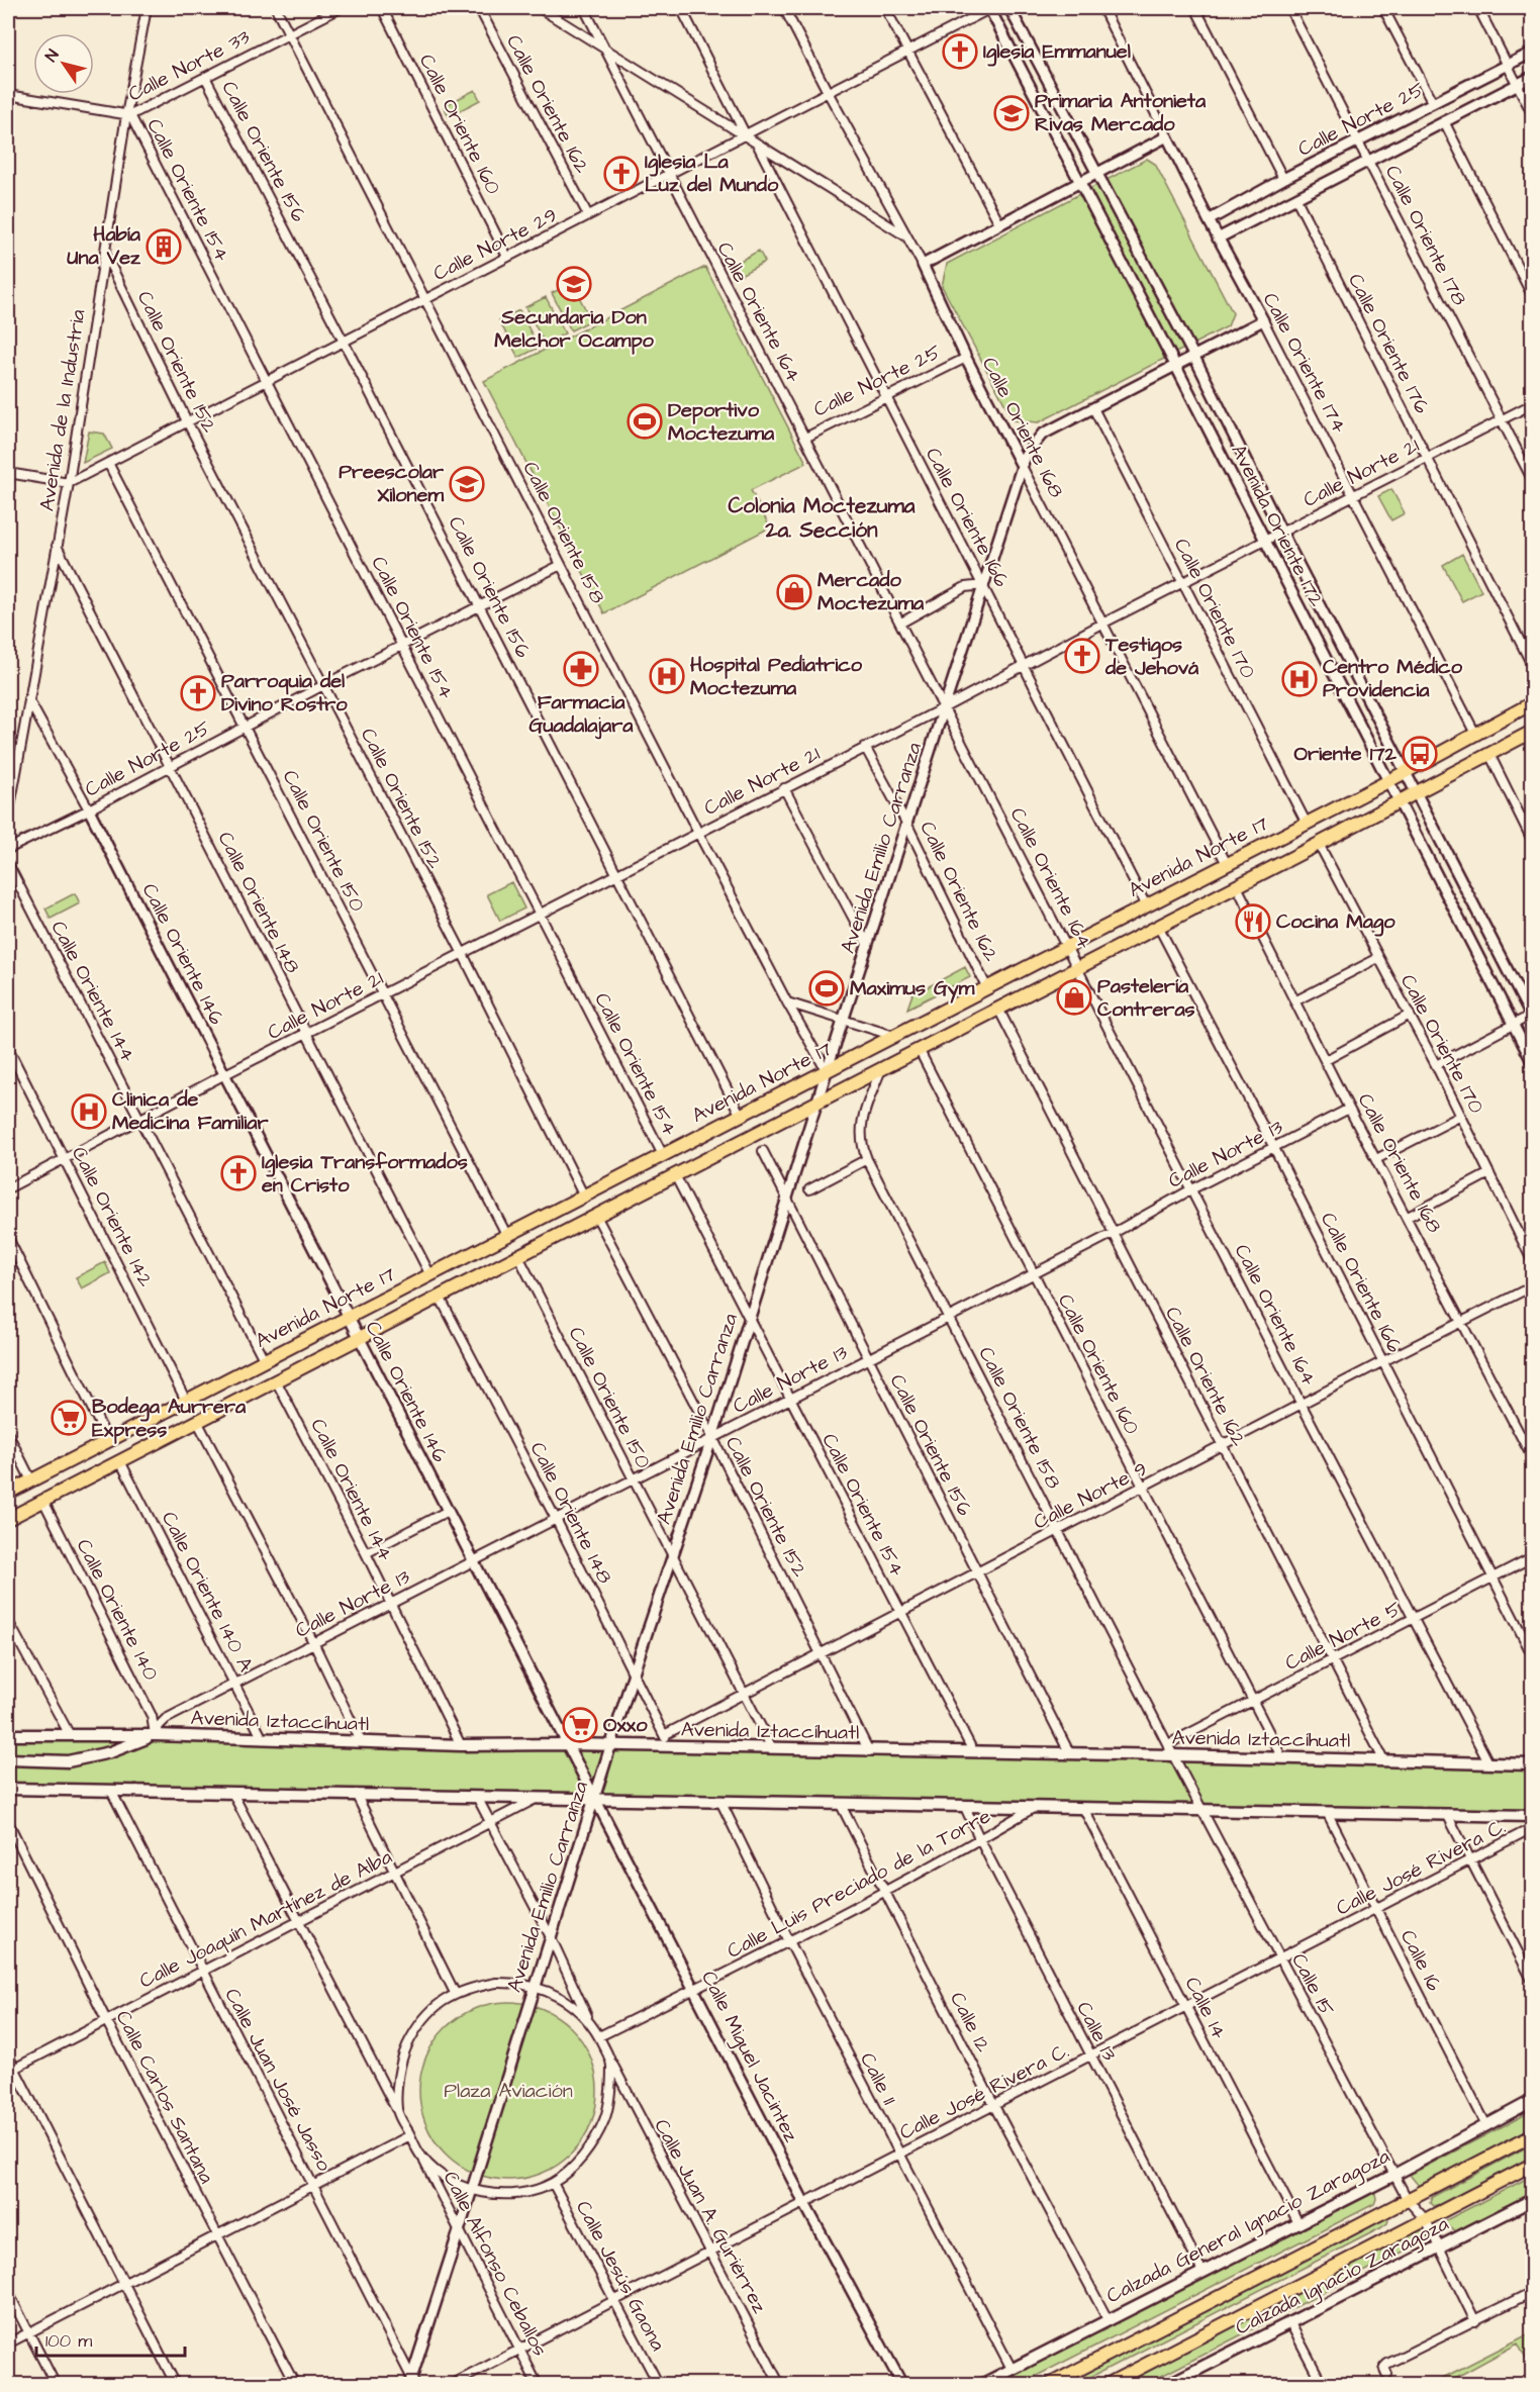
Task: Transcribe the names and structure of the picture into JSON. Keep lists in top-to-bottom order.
{
  "streets": {
    "main road": [
      "Avenida Norte 17",
      "Avenida Iztaccíhuatl",
      "Calzada General Ignacio Zaragoza",
      "Calzada Ignacio Zaragoza"
    ],
    "street": [
      "Calle Norte 33",
      "Calle Oriente 162",
      "Calle Norte 25",
      "Calle Oriente 160",
      "Calle Oriente 156",
      "Calle Oriente 154",
      "Calle Oriente 178",
      "Calle Norte 29",
      "Calle Oriente 164",
      "Calle Oriente 176",
      "Calle Oriente 152",
      "Calle Oriente 174",
      "Avenida de la Industria",
      "Calle Oriente 168",
      "Calle Norte 21",
      "Calle Oriente 166",
      "Avenida Oriente 172",
      "Calle Oriente 158",
      "Calle Oriente 170",
      "Calle Oriente 150",
      "Avenida Emilio Carranza",
      "Calle Oriente 148",
      "Calle Oriente 146",
      "Calle Oriente 144",
      "Calle Norte 13",
      "Calle Oriente 142",
      "Calle Norte 9",
      "Calle Oriente 140 A",
      "Calle Oriente 140",
      "Calle Norte 5",
      "Calle José Rivera C.",
      "Calle Luis Preciado de la Torre",
      "Calle Joaquín Martínez de Alba",
      "Calle 16",
      "Calle 15",
      "Calle 14",
      "Calle 12",
      "Calle 13",
      "Calle Miguel Jacintez",
      "Calle 11",
      "Calle Juan José Jasso",
      "Calle Carlos Santana",
      "Calle Juan A. Guriérrez",
      "Calle Alfonso Ceballos",
      "Calle Jesús Gaona"
    ]
  },
  "crossings": [
    ["Calle Norte 33", "Calle Oriente 156"],
    ["Calle Norte 33", "Calle Oriente 154"],
    ["Calle Norte 33", "Avenida de la Industria"],
    ["Calle Norte 33", "Calle Oriente 158"],
    ["Calle Oriente 162", "Calle Norte 29"],
    ["Calle Oriente 162", "Calle Norte 21"],
    ["Calle Oriente 162", "Avenida Emilio Carranza"],
    ["Calle Oriente 162", "Avenida Norte 17"],
    ["Calle Oriente 162", "Calle Norte 13"],
    ["Calle Oriente 162", "Calle Norte 9"],
    ["Calle Oriente 162", "Calle Norte 5"],
    ["Calle Oriente 162", "Avenida Iztaccíhuatl"],
    ["Calle Norte 25", "Calle Oriente 156"],
    ["Calle Norte 25", "Calle Oriente 154"],
    ["Calle Norte 25", "Calle Oriente 178"],
    ["Calle Norte 25", "Calle Oriente 164"],
    ["Calle Norte 25", "Calle Oriente 176"],
    ["Calle Norte 25", "Calle Oriente 152"],
    ["Calle Norte 25", "Calle Oriente 174"],
    ["Calle Norte 25", "Calle Oriente 168"],
    ["Calle Norte 25", "Calle Oriente 166"],
    ["Calle Norte 25", "Calle Oriente 158"],
    ["Calle Norte 25", "Calle Oriente 150"],
    ["Calle Norte 25", "Calle Oriente 148"],
    ["Calle Norte 25", "Calle Oriente 146"],
    ["Calle Oriente 160", "Calle Norte 29"],
    ["Calle Oriente 160", "Calle Norte 13"],
    ["Calle Oriente 160", "Calle Norte 9"],
    ["Calle Oriente 160", "Calle Norte 5"],
    ["Calle Oriente 160", "Avenida Iztaccíhuatl"],
    ["Calle Oriente 156", "Calle Norte 29"],
    ["Calle Oriente 156", "Calle Norte 21"],
    ["Calle Oriente 156", "Avenida Emilio Carranza"],
    ["Calle Oriente 156", "Avenida Norte 17"],
    ["Calle Oriente 156", "Calle Norte 13"],
    ["Calle Oriente 156", "Calle Norte 9"],
    ["Calle Oriente 156", "Avenida Iztaccíhuatl"],
    ["Calle Oriente 154", "Calle Norte 29"],
    ["Calle Oriente 154", "Avenida de la Industria"],
    ["Calle Oriente 154", "Calle Norte 21"],
    ["Calle Oriente 154", "Avenida Emilio Carranza"],
    ["Calle Oriente 154", "Avenida Norte 17"],
    ["Calle Oriente 154", "Calle Norte 13"],
    ["Calle Oriente 154", "Calle Norte 9"],
    ["Calle Oriente 154", "Avenida Iztaccíhuatl"],
    ["Calle Oriente 178", "Calle Norte 21"],
    ["Calle Norte 29", "Calle Oriente 164"],
    ["Calle Norte 29", "Calle Oriente 152"],
    ["Calle Norte 29", "Avenida de la Industria"],
    ["Calle Norte 29", "Calle Oriente 168"],
    ["Calle Norte 29", "Avenida Oriente 172"],
    ["Calle Norte 29", "Calle Oriente 158"],
    ["Calle Norte 29", "Calle Oriente 150"],
    ["Calle Oriente 164", "Calle Norte 21"],
    ["Calle Oriente 164", "Avenida Emilio Carranza"],
    ["Calle Oriente 164", "Avenida Norte 17"],
    ["Calle Oriente 164", "Calle Norte 13"],
    ["Calle Oriente 164", "Calle Norte 9"],
    ["Calle Oriente 164", "Calle Norte 5"],
    ["Calle Oriente 164", "Avenida Iztaccíhuatl"],
    ["Calle Oriente 176", "Calle Norte 21"],
    ["Calle Oriente 152", "Avenida de la Industria"],
    ["Calle Oriente 152", "Calle Norte 21"],
    ["Calle Oriente 152", "Avenida Emilio Carranza"],
    ["Calle Oriente 152", "Avenida Norte 17"],
    ["Calle Oriente 152", "Calle Norte 13"],
    ["Calle Oriente 152", "Calle Norte 9"],
    ["Calle Oriente 152", "Avenida Iztaccíhuatl"],
    ["Calle Oriente 174", "Calle Norte 21"],
    ["Calle Oriente 174", "Avenida Norte 17"],
    ["Avenida de la Industria", "Calle Oriente 148"],
    ["Avenida de la Industria", "Calle Oriente 146"],
    ["Calle Oriente 168", "Calle Norte 21"],
    ["Calle Oriente 168", "Avenida Emilio Carranza"],
    ["Calle Oriente 168", "Avenida Norte 17"],
    ["Calle Oriente 168", "Calle Norte 13"],
    ["Calle Oriente 168", "Calle Norte 9"],
    ["Calle Norte 21", "Calle Oriente 166"],
    ["Calle Norte 21", "Avenida Oriente 172"],
    ["Calle Norte 21", "Calle Oriente 158"],
    ["Calle Norte 21", "Calle Oriente 170"],
    ["Calle Norte 21", "Calle Oriente 150"],
    ["Calle Norte 21", "Avenida Emilio Carranza"],
    ["Calle Norte 21", "Calle Oriente 148"],
    ["Calle Norte 21", "Calle Oriente 146"],
    ["Calle Norte 21", "Calle Oriente 144"],
    ["Calle Norte 21", "Calle Oriente 142"],
    ["Calle Oriente 166", "Avenida Emilio Carranza"],
    ["Calle Oriente 166", "Avenida Norte 17"],
    ["Calle Oriente 166", "Calle Norte 13"],
    ["Calle Oriente 166", "Calle Norte 9"],
    ["Calle Oriente 166", "Calle Norte 5"],
    ["Avenida Oriente 172", "Avenida Norte 17"],
    ["Calle Oriente 158", "Avenida Emilio Carranza"],
    ["Calle Oriente 158", "Avenida Norte 17"],
    ["Calle Oriente 158", "Calle Norte 13"],
    ["Calle Oriente 158", "Calle Norte 9"],
    ["Calle Oriente 158", "Calle Norte 5"],
    ["Calle Oriente 158", "Avenida Iztaccíhuatl"],
    ["Calle Oriente 158", "Calle 15"],
    ["Calle Oriente 170", "Avenida Norte 17"],
    ["Calle Oriente 150", "Avenida Emilio Carranza"],
    ["Calle Oriente 150", "Avenida Norte 17"],
    ["Calle Oriente 150", "Calle Norte 13"],
    ["Calle Oriente 150", "Calle Norte 9"],
    ["Calle Oriente 150", "Avenida Iztaccíhuatl"],
    ["Avenida Emilio Carranza", "Avenida Norte 17"],
    ["Avenida Emilio Carranza", "Calle Oriente 148"],
    ["Avenida Emilio Carranza", "Calle Norte 13"],
    ["Avenida Emilio Carranza", "Avenida Iztaccíhuatl"],
    ["Avenida Emilio Carranza", "Calle Miguel Jacintez"],
    ["Avenida Emilio Carranza", "Calle Juan José Jasso"],
    ["Avenida Emilio Carranza", "Calle Alfonso Ceballos"],
    ["Avenida Norte 17", "Calle Oriente 148"],
    ["Avenida Norte 17", "Calle Oriente 146"],
    ["Avenida Norte 17", "Calle Oriente 144"],
    ["Avenida Norte 17", "Calle Oriente 142"],
    ["Calle Oriente 148", "Calle Norte 13"],
    ["Calle Oriente 148", "Calle Norte 9"],
    ["Calle Oriente 148", "Avenida Iztaccíhuatl"],
    ["Calle Oriente 146", "Calle Norte 13"],
    ["Calle Oriente 146", "Avenida Iztaccíhuatl"],
    ["Calle Oriente 146", "Calle Miguel Jacintez"],
    ["Calle Oriente 144", "Calle Norte 13"],
    ["Calle Oriente 144", "Avenida Iztaccíhuatl"],
    ["Calle Norte 13", "Calle Oriente 140 A"],
    ["Calle Norte 13", "Calle Oriente 140"],
    ["Calle Norte 13", "Avenida Iztaccíhuatl"],
    ["Calle Oriente 140 A", "Avenida Iztaccíhuatl"],
    ["Calle Oriente 140", "Avenida Iztaccíhuatl"],
    ["Avenida Iztaccíhuatl", "Calle Miguel Jacintez"],
    ["Calle José Rivera C.", "Calle 16"],
    ["Calle José Rivera C.", "Calle 15"],
    ["Calle José Rivera C.", "Calle 14"],
    ["Calle José Rivera C.", "Calle 12"],
    ["Calle José Rivera C.", "Calle 13"],
    ["Calle José Rivera C.", "Calle Miguel Jacintez"],
    ["Calle José Rivera C.", "Calle 11"],
    ["Calle José Rivera C.", "Calle Juan A. Guriérrez"],
    ["Calle José Rivera C.", "Calle Alfonso Ceballos"],
    ["Calle José Rivera C.", "Calle Jesús Gaona"],
    ["Calle Luis Preciado de la Torre", "Calle 12"],
    ["Calle Luis Preciado de la Torre", "Calle 13"],
    ["Calle Luis Preciado de la Torre", "Calle Miguel Jacintez"],
    ["Calle Luis Preciado de la Torre", "Calle 11"],
    ["Calle Luis Preciado de la Torre", "Calle Juan A. Guriérrez"],
    ["Calle Joaquín Martínez de Alba", "Calle Juan José Jasso"],
    ["Calle Joaquín Martínez de Alba", "Calle Carlos Santana"],
    ["Calle 16", "Calzada General Ignacio Zaragoza"],
    ["Calle 15", "Calzada General Ignacio Zaragoza"],
    ["Calle 15", "Calzada Ignacio Zaragoza"],
    ["Calle 14", "Calzada General Ignacio Zaragoza"],
    ["Calle 12", "Calzada General Ignacio Zaragoza"],
    ["Calle 13", "Calzada General Ignacio Zaragoza"],
    ["Calle 11", "Calzada General Ignacio Zaragoza"]
  ],
  "districts": ["Colonia Moctezuma 2a. Sección"],
  "parks": ["Plaza Aviación"],
  "places": {
    "church": [
      "Iglesia Emmanuel",
      "Iglesia La Luz del Mundo",
      "Testigos de Jehová",
      "Parroquia del Divino Rostro",
      "Iglesia Transformados en Cristo"
    ],
    "school or university": ["Primaria Antonieta Rivas Mercado", "Secundaria Don Melchor Ocampo", "Preescolar Xilonem"],
    "building": ["Había Una Vez"],
    "sports": ["Deportivo Moctezuma", "Maximus Gym"],
    "shop": ["Mercado Moctezuma", "Pastelería Contreras"],
    "pharmacy": ["Farmacia Guadalajara"],
    "hospital": ["Hospital Pediatrico Moctezuma", "Centro Médico Providencia", "Clinica de Medicina Familiar"],
    "bus stop": ["Oriente 172"],
    "restaurant": ["Cocina Mago"],
    "supermarket": ["Bodega Aurrera Express", "Oxxo"]
  },
  "scale_bar": "100 m",
  "north": "top left"
}
